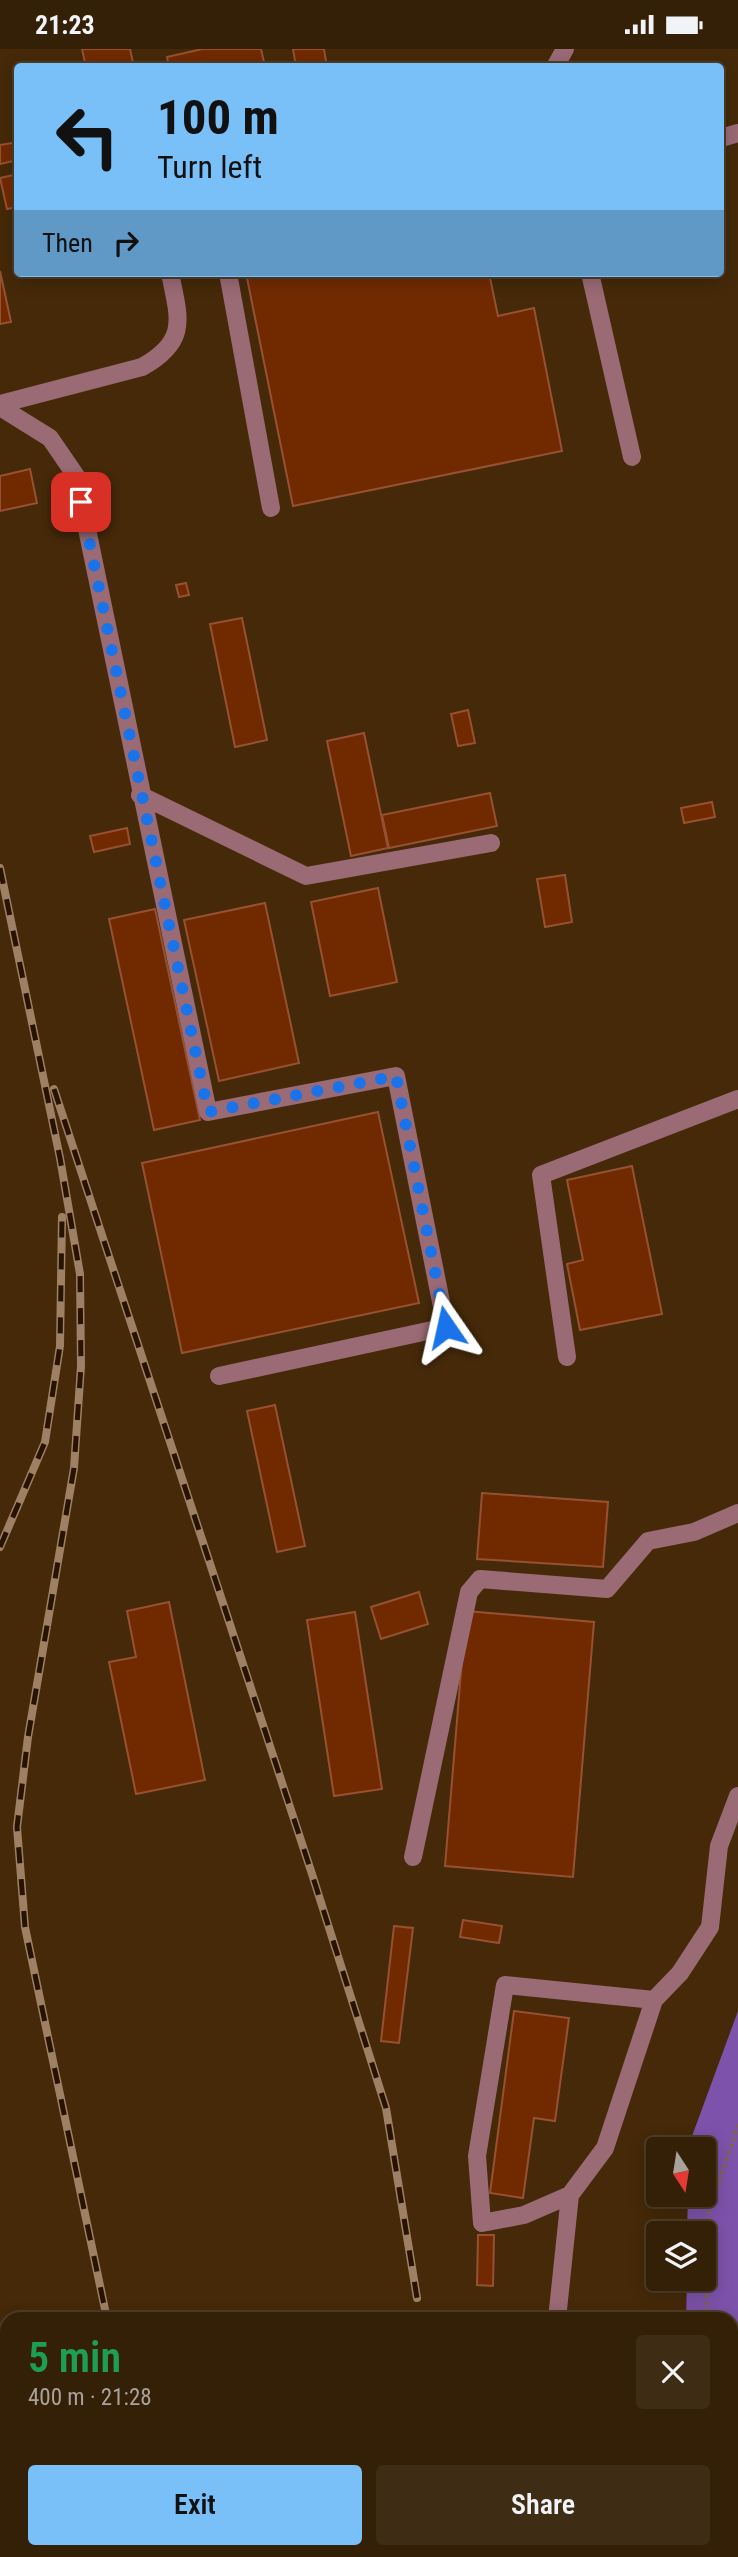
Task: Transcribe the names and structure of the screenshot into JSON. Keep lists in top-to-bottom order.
{
  "north": "bottom",
  "page": {
    "status": "21:23",
    "turn": ["100 m", "Turn left"],
    "then": "Then",
    "heading": ["5 min", "400 m · 21:28"],
    "buttons": ["Exit", "Share"]
  }
}
